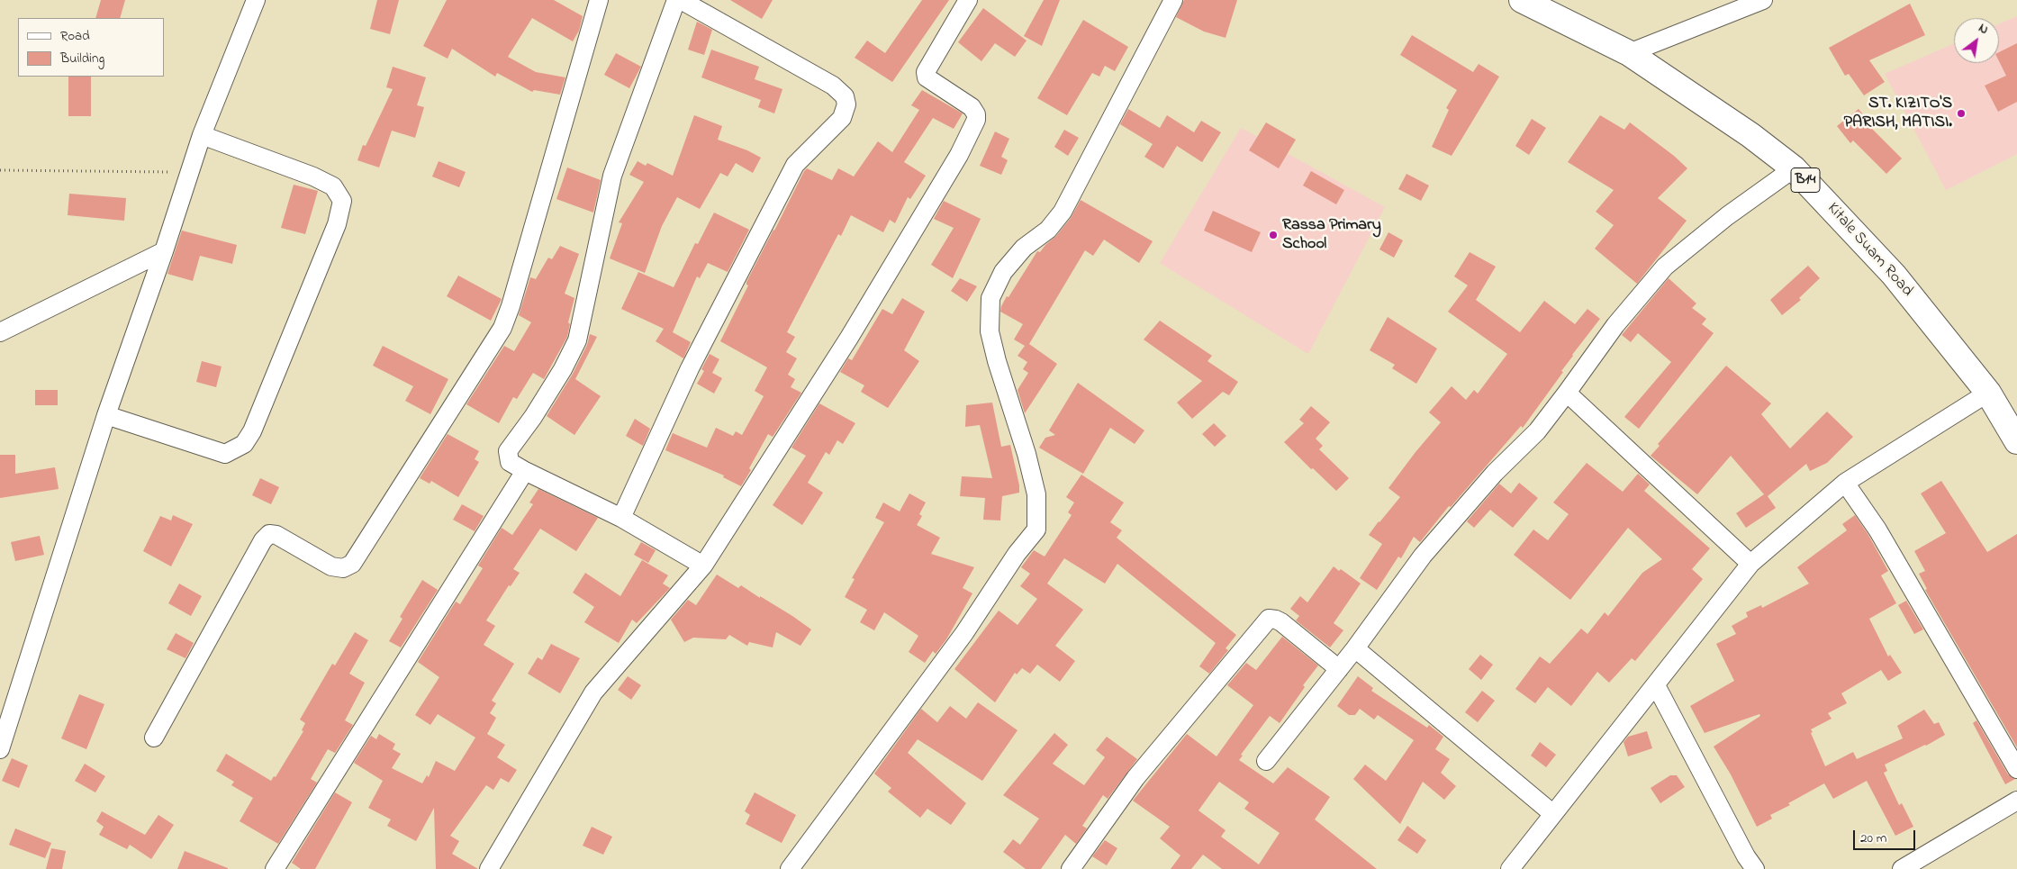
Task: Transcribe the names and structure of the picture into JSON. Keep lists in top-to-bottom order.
{
  "streets": {
    "highway": ["B14", "Kitale Suam Road"]
  },
  "places": ["ST. KIZITO'S PARISH, MATISI.", "Rassa Primary School"],
  "legend": ["Road", "Building"],
  "scale_bar": "20 m",
  "north": "top right"
}
